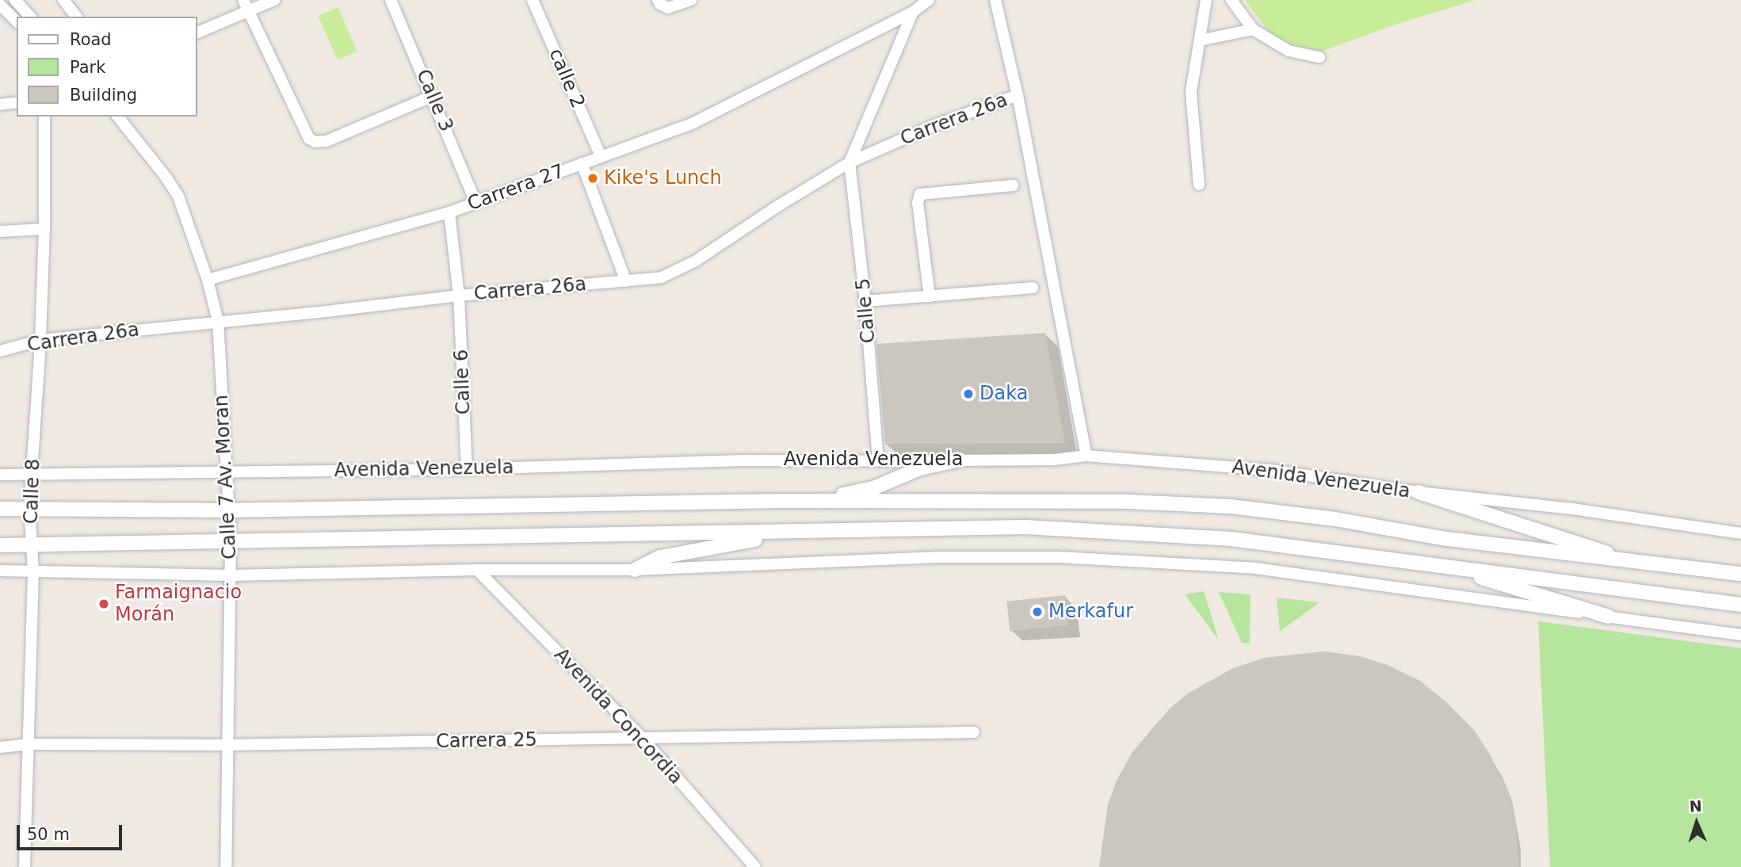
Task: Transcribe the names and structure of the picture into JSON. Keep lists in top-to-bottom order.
{
  "streets": {
    "street": [
      "calle 2",
      "Calle 3",
      "Carrera 26a",
      "Carrera 27",
      "Calle 5",
      "Calle 6",
      "Avenida Venezuela",
      "Calle 7 Av. Moran",
      "Calle 8",
      "Avenida Concordia",
      "Carrera 25"
    ]
  },
  "crossings": [
    ["calle 2", "Carrera 27"],
    ["Calle 3", "Carrera 27"],
    ["Carrera 26a", "Calle 5"],
    ["Carrera 26a", "Calle 6"],
    ["Carrera 26a", "Calle 7 Av. Moran"],
    ["Carrera 26a", "Calle 8"],
    ["Carrera 27", "Calle 6"],
    ["Carrera 27", "Calle 7 Av. Moran"],
    ["Calle 5", "Avenida Venezuela"],
    ["Calle 6", "Avenida Venezuela"],
    ["Avenida Venezuela", "Calle 7 Av. Moran"],
    ["Avenida Venezuela", "Calle 8"],
    ["Calle 7 Av. Moran", "Carrera 25"],
    ["Calle 8", "Carrera 25"],
    ["Avenida Concordia", "Carrera 25"]
  ],
  "places": [
    "Kike's Lunch",
    "Daka",
    "Farmaignacio Morán",
    "Merkafur"
  ],
  "legend": ["Road", "Park", "Building"],
  "scale_bar": "50 m",
  "north": "top"
}
